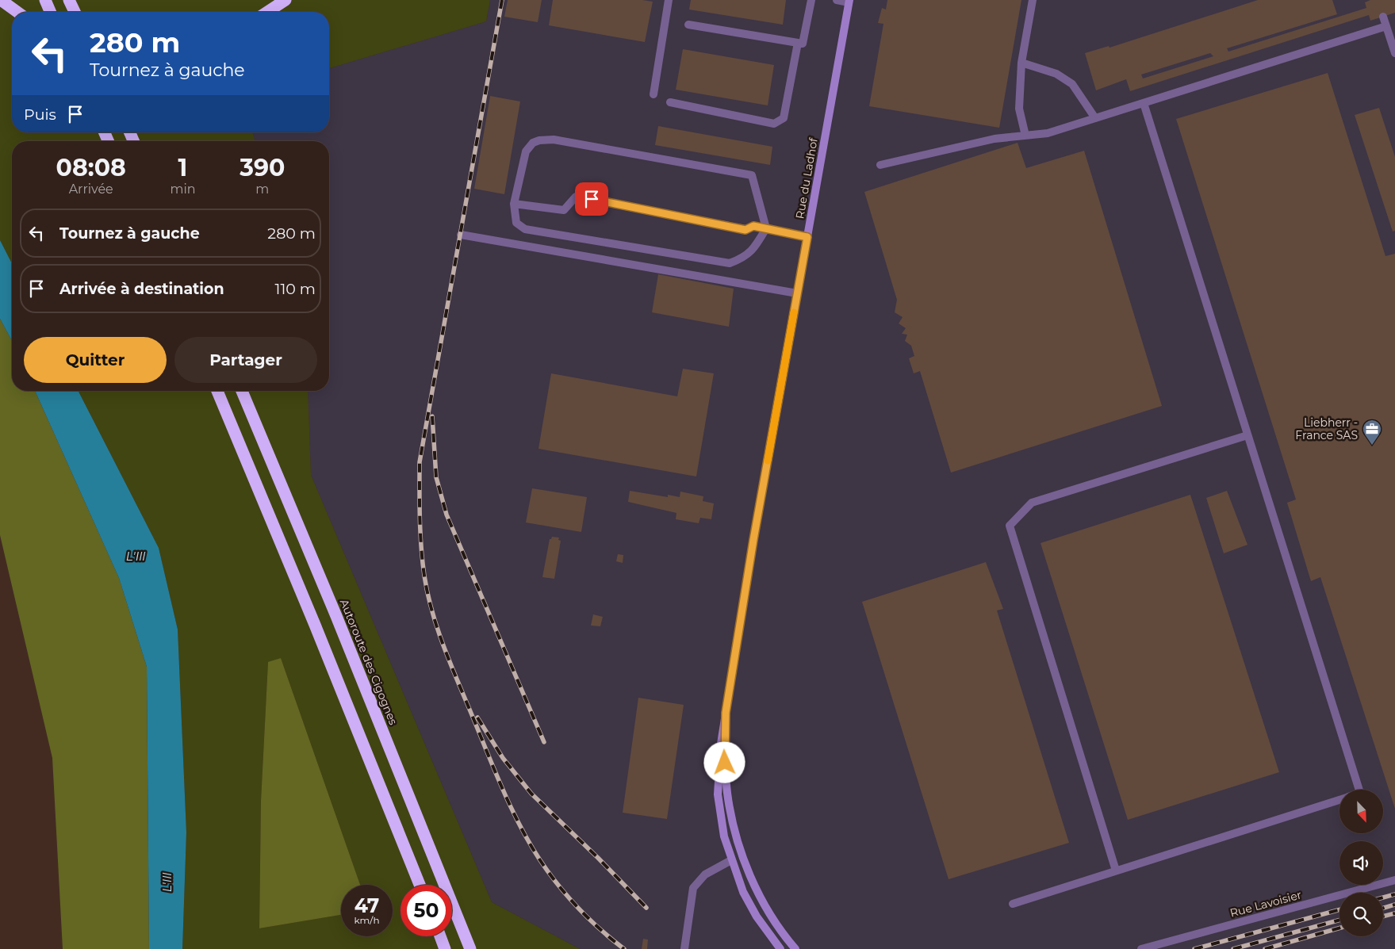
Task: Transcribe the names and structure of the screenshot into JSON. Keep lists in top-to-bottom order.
{
  "streets": {
    "highway": ["Autoroute des Cigognes"],
    "main road": ["Rue du Ladhof"],
    "street": ["Rue Lavoisier"]
  },
  "water": ["L'Ill"],
  "places": {
    "office": ["Liebherr - France SAS"]
  },
  "north": "bottom right",
  "page": {
    "turn": ["280 m", "Tournez à gauche"],
    "then": "Puis",
    "eta": [
      "08:08",
      "Arrivée",
      "1",
      "min",
      "390",
      "m"
    ],
    "list": [
      {
        "name": "Tournez à gauche",
        "value": "280 m"
      },
      {
        "name": "Arrivée à destination",
        "value": "110 m"
      }
    ],
    "buttons": ["Quitter", "Partager"],
    "speed": "47 km/h",
    "limit": "50"
  }
}
